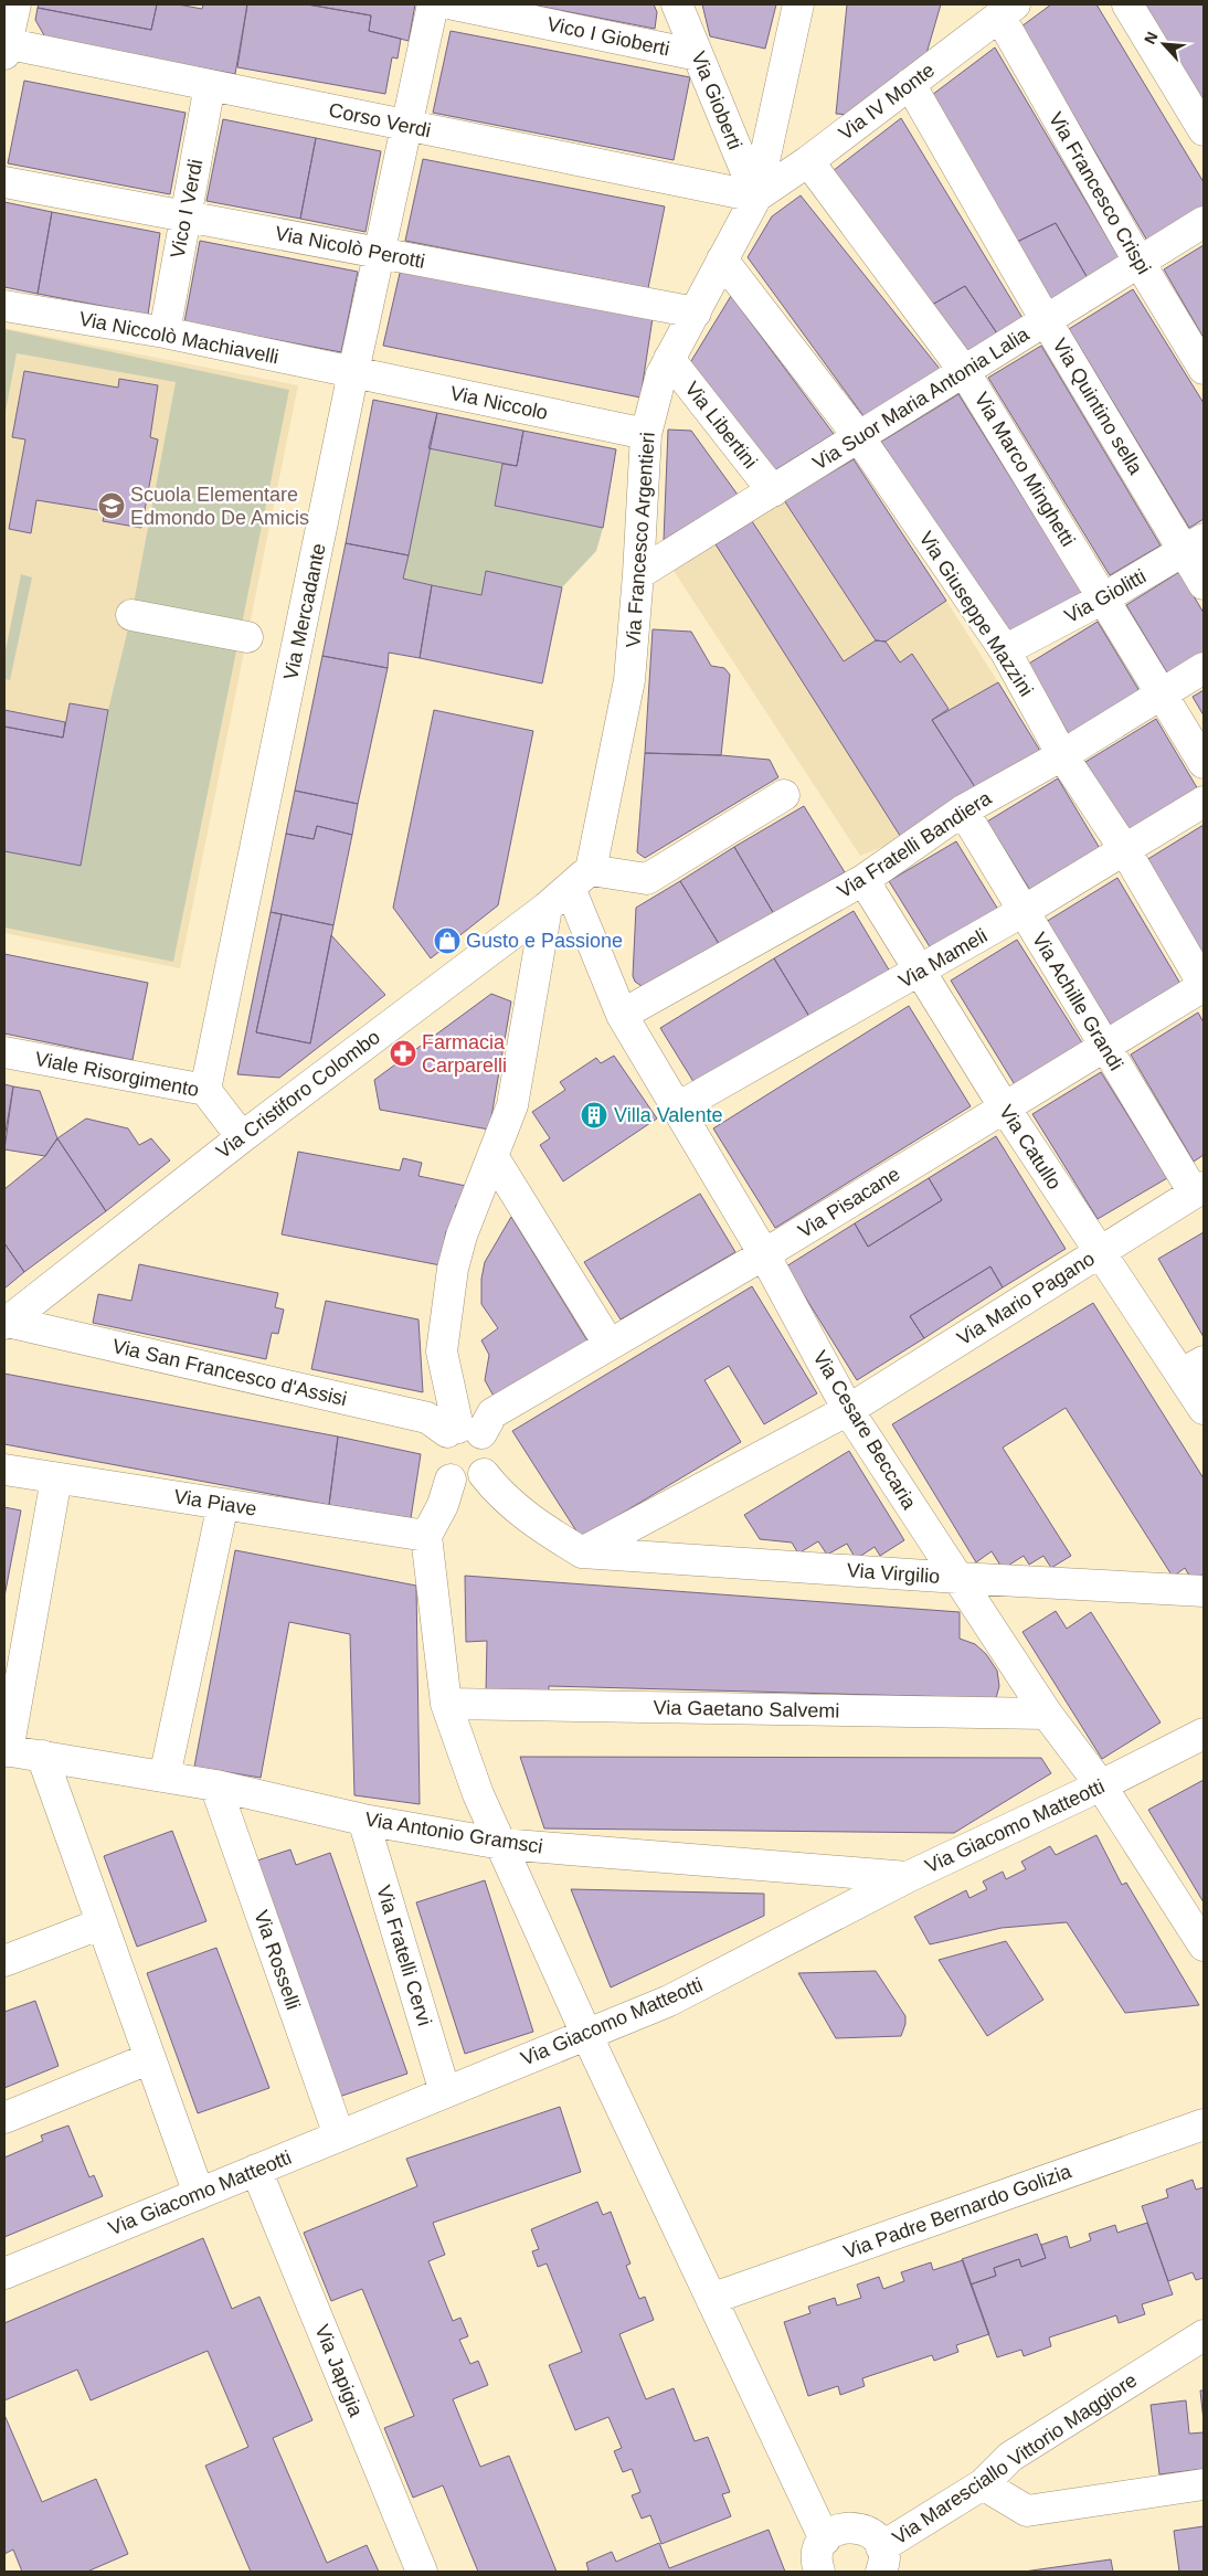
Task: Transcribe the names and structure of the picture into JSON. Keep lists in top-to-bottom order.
{
  "streets": {
    "street": [
      "Vico I Gioberti",
      "Via Gioberti",
      "Via IV Monte",
      "Corso Verdi",
      "Via Francesco Crispi",
      "Vico I Verdi",
      "Via Nicolò Perotti",
      "Via Niccolò Machiavelli",
      "Via Suor Maria Antonia Lalia",
      "Via Niccolo",
      "Via Quintino sella",
      "Via Libertini",
      "Via Marco Minghetti",
      "Via Francesco Argentieri",
      "Via Giolitti",
      "Via Mercadante",
      "Via Giuseppe Mazzini",
      "Via Fratelli Bandiera",
      "Via Mameli",
      "Via Achille Grandi",
      "Viale Risorgimento",
      "Via Cristiforo Colombo",
      "Via Catullo",
      "Via Pisacane",
      "Via Mario Pagano",
      "Via San Francesco d'Assisi",
      "Via Cesare Beccaria",
      "Via Piave",
      "Via Virgilio",
      "Via Gaetano Salvemi",
      "Via Giacomo Matteotti",
      "Via Antonio Gramsci",
      "Via Fratelli Cervi",
      "Via Rosselli",
      "Via Padre Bernardo Golizia",
      "Via Japigia",
      "Via Maresciallo Vittorio Maggiore"
    ]
  },
  "crossings": [
    ["Vico I Gioberti", "Via Gioberti"],
    ["Via Gioberti", "Via IV Monte"],
    ["Via Gioberti", "Corso Verdi"],
    ["Via Gioberti", "Via Francesco Argentieri"],
    ["Via IV Monte", "Corso Verdi"],
    ["Via IV Monte", "Via Francesco Crispi"],
    ["Via IV Monte", "Via Quintino sella"],
    ["Via IV Monte", "Via Marco Minghetti"],
    ["Via IV Monte", "Via Francesco Argentieri"],
    ["Corso Verdi", "Vico I Verdi"],
    ["Corso Verdi", "Via Francesco Argentieri"],
    ["Corso Verdi", "Via Mercadante"],
    ["Via Francesco Crispi", "Via Suor Maria Antonia Lalia"],
    ["Vico I Verdi", "Via Nicolò Perotti"],
    ["Vico I Verdi", "Via Niccolò Machiavelli"],
    ["Via Nicolò Perotti", "Via Francesco Argentieri"],
    ["Via Nicolò Perotti", "Via Mercadante"],
    ["Via Niccolò Machiavelli", "Via Niccolo"],
    ["Via Niccolò Machiavelli", "Via Mercadante"],
    ["Via Suor Maria Antonia Lalia", "Via Quintino sella"],
    ["Via Suor Maria Antonia Lalia", "Via Libertini"],
    ["Via Suor Maria Antonia Lalia", "Via Marco Minghetti"],
    ["Via Suor Maria Antonia Lalia", "Via Francesco Argentieri"],
    ["Via Suor Maria Antonia Lalia", "Via Giuseppe Mazzini"],
    ["Via Niccolo", "Via Francesco Argentieri"],
    ["Via Niccolo", "Via Mercadante"],
    ["Via Quintino sella", "Via Giolitti"],
    ["Via Libertini", "Via Francesco Argentieri"],
    ["Via Marco Minghetti", "Via Giolitti"],
    ["Via Marco Minghetti", "Via Fratelli Bandiera"],
    ["Via Francesco Argentieri", "Via Giuseppe Mazzini"],
    ["Via Francesco Argentieri", "Via Cristiforo Colombo"],
    ["Via Francesco Argentieri", "Via Cesare Beccaria"],
    ["Via Giolitti", "Via Giuseppe Mazzini"],
    ["Via Mercadante", "Viale Risorgimento"],
    ["Via Giuseppe Mazzini", "Via Fratelli Bandiera"],
    ["Via Giuseppe Mazzini", "Via Mameli"],
    ["Via Giuseppe Mazzini", "Via Pisacane"],
    ["Via Fratelli Bandiera", "Via Achille Grandi"],
    ["Via Fratelli Bandiera", "Via Catullo"],
    ["Via Fratelli Bandiera", "Via Cesare Beccaria"],
    ["Via Mameli", "Via Achille Grandi"],
    ["Via Mameli", "Via Catullo"],
    ["Via Mameli", "Via Cesare Beccaria"],
    ["Via Achille Grandi", "Via Pisacane"],
    ["Via Achille Grandi", "Via Mario Pagano"],
    ["Viale Risorgimento", "Via Cristiforo Colombo"],
    ["Via Cristiforo Colombo", "Via San Francesco d'Assisi"],
    ["Via Cristiforo Colombo", "Via Cesare Beccaria"],
    ["Via Catullo", "Via Pisacane"],
    ["Via Catullo", "Via Mario Pagano"],
    ["Via Pisacane", "Via San Francesco d'Assisi"],
    ["Via Pisacane", "Via Cesare Beccaria"],
    ["Via Mario Pagano", "Via Cesare Beccaria"],
    ["Via Mario Pagano", "Via Virgilio"],
    ["Via Cesare Beccaria", "Via Virgilio"],
    ["Via Cesare Beccaria", "Via Gaetano Salvemi"],
    ["Via Cesare Beccaria", "Via Giacomo Matteotti"],
    ["Via Giacomo Matteotti", "Via Antonio Gramsci"],
    ["Via Giacomo Matteotti", "Via Fratelli Cervi"],
    ["Via Giacomo Matteotti", "Via Rosselli"],
    ["Via Giacomo Matteotti", "Via Japigia"],
    ["Via Antonio Gramsci", "Via Fratelli Cervi"],
    ["Via Antonio Gramsci", "Via Rosselli"]
  ],
  "places": {
    "school or university": ["Scuola Elementare Edmondo De Amicis"],
    "shop": ["Gusto e Passione"],
    "pharmacy": ["Farmacia Carparelli"],
    "building": ["Villa Valente"]
  },
  "north": "top left"
}
